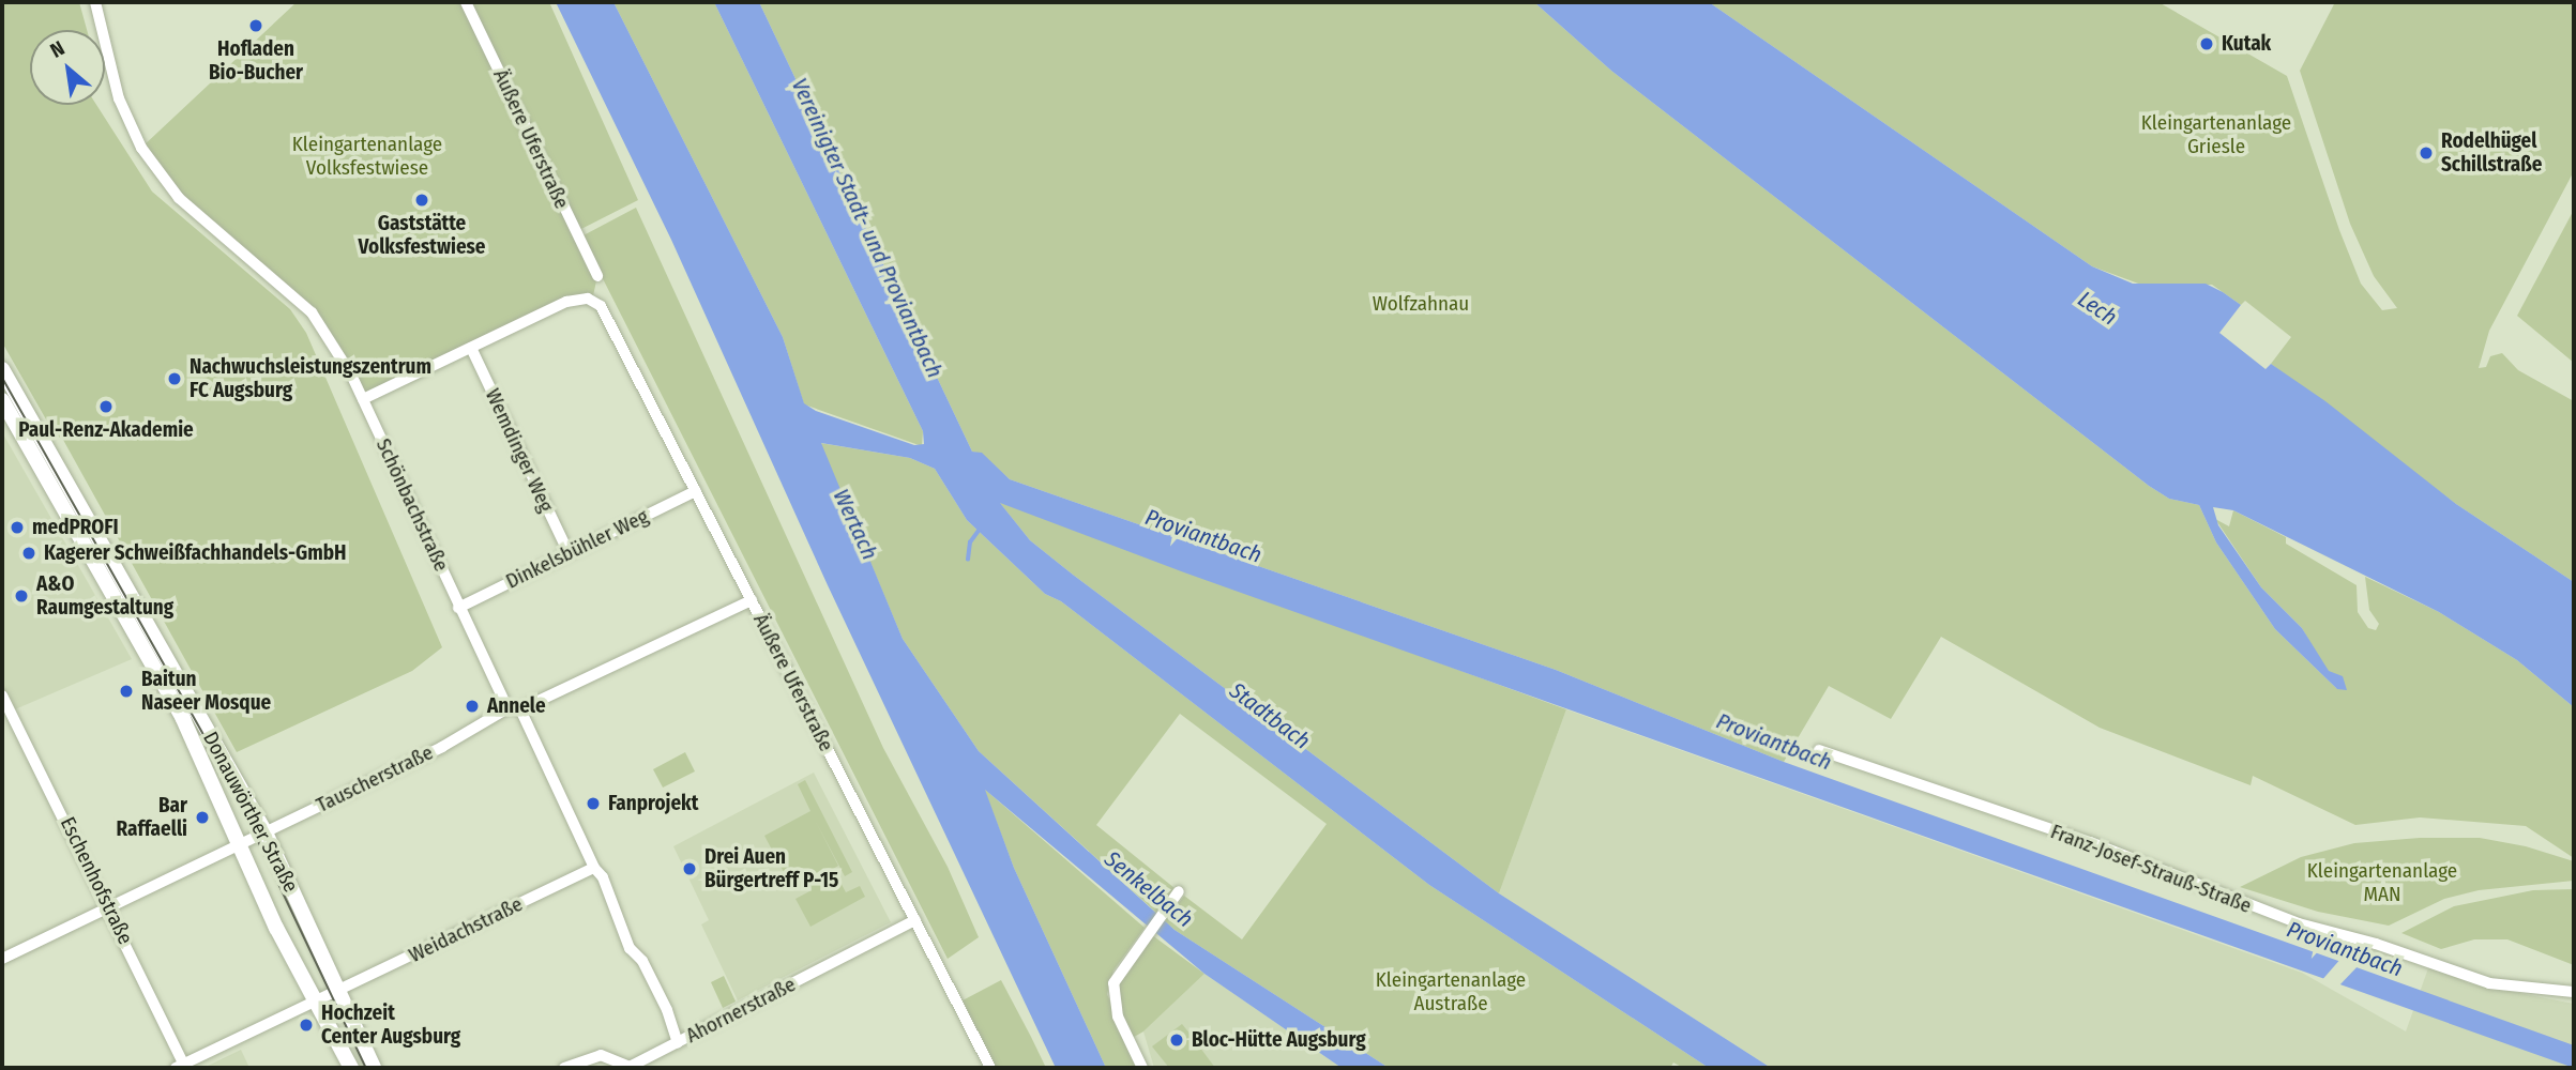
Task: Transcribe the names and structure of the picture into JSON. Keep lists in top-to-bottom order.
{
  "streets": {
    "main road": ["Donauwörther Straße"],
    "street": [
      "Äußere Uferstraße",
      "Wemdinger Weg",
      "Schönbachstraße",
      "Dinkelsbühler Weg",
      "Tauscherstraße",
      "Franz-Josef-Strauß-Straße",
      "Eschenhofstraße",
      "Weidachstraße",
      "Ahornerstraße"
    ]
  },
  "crossings": [
    ["Äußere Uferstraße", "Wemdinger Weg"],
    ["Äußere Uferstraße", "Dinkelsbühler Weg"],
    ["Äußere Uferstraße", "Ahornerstraße"],
    ["Wemdinger Weg", "Dinkelsbühler Weg"],
    ["Schönbachstraße", "Dinkelsbühler Weg"],
    ["Schönbachstraße", "Tauscherstraße"],
    ["Tauscherstraße", "Donauwörther Straße"],
    ["Tauscherstraße", "Eschenhofstraße"],
    ["Donauwörther Straße", "Weidachstraße"],
    ["Eschenhofstraße", "Weidachstraße"]
  ],
  "water": [
    "Vereinigter Stadt- und Proviantbach",
    "Lech",
    "Wertach",
    "Proviantbach",
    "Stadtbach",
    "Senkelbach"
  ],
  "parks": [
    "Kleingartenanlage Griesle",
    "Kleingartenanlage Volksfestwiese",
    "Wolfzahnau",
    "Kleingartenanlage MAN",
    "Kleingartenanlage Austraße"
  ],
  "places": [
    "Hofladen Bio-Bucher",
    "Kutak",
    "Rodelhügel Schillstraße",
    "Gaststätte Volksfestwiese",
    "Nachwuchsleistungszentrum FC Augsburg",
    "Paul-Renz-Akademie",
    "medPROFI",
    "Kagerer Schweißfachhandels-GmbH",
    "A&O Raumgestaltung",
    "Baitun Naseer Mosque",
    "Annele",
    "Fanprojekt",
    "Bar Raffaelli",
    "Drei Auen Bürgertreff P-15",
    "Hochzeit Center Augsburg",
    "Bloc-Hütte Augsburg"
  ],
  "north": "top left"
}
